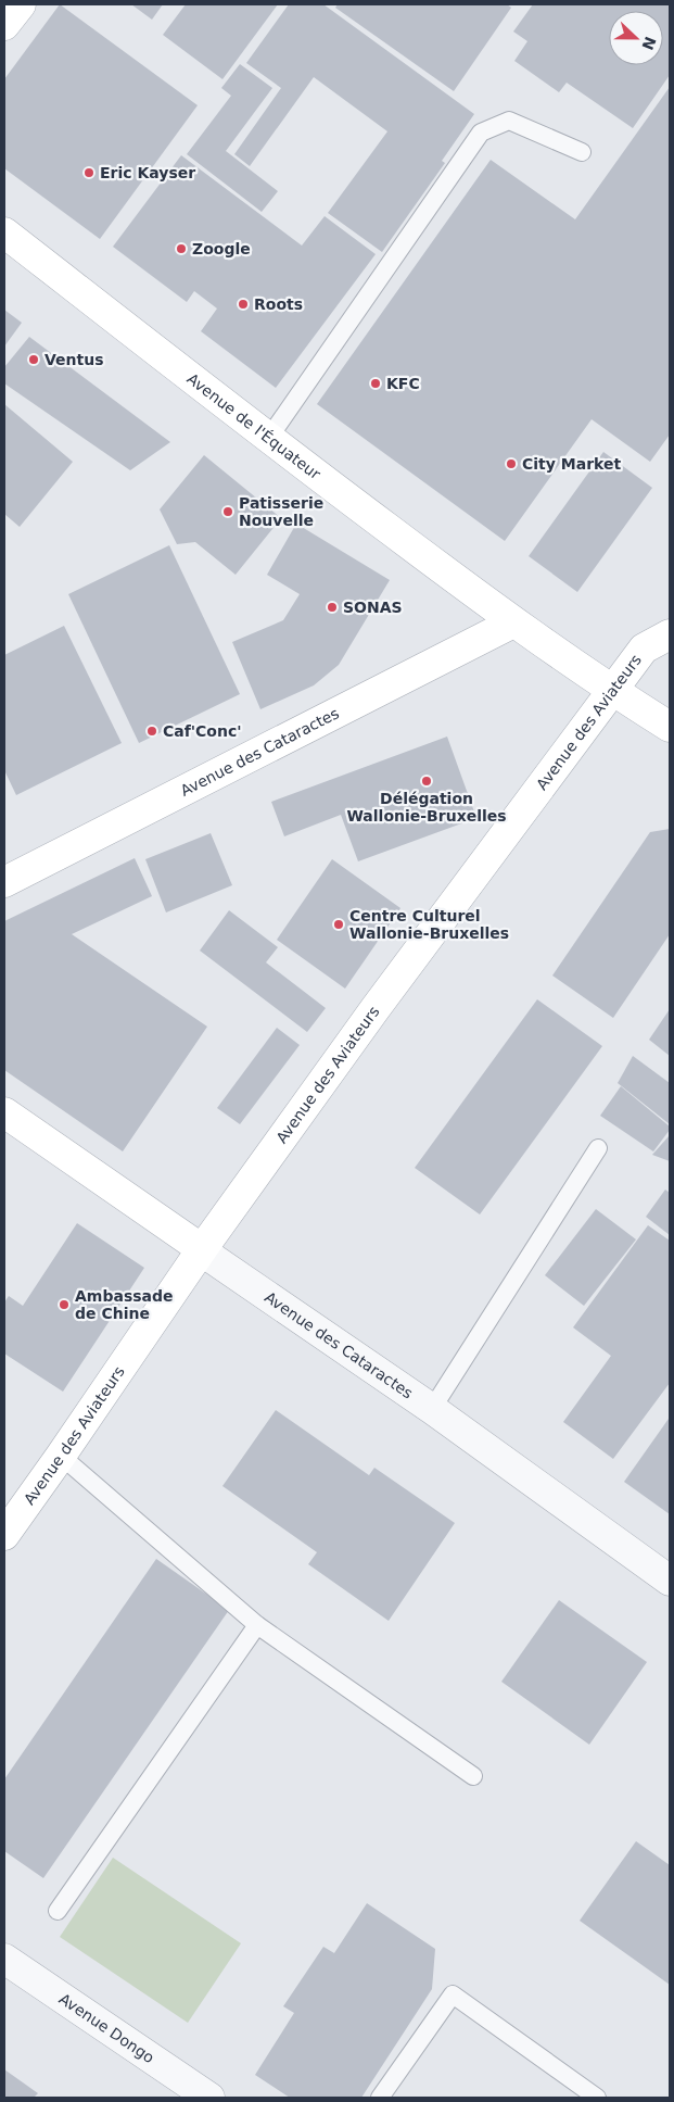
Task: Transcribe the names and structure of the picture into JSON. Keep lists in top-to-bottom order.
{
  "streets": {
    "street": [
      "Avenue de l'Équateur",
      "Avenue des Aviateurs",
      "Avenue des Cataractes",
      "Avenue Dongo"
    ]
  },
  "crossings": [
    ["Avenue de l'Équateur", "Avenue des Aviateurs"],
    ["Avenue de l'Équateur", "Avenue des Cataractes"],
    ["Avenue des Aviateurs", "Avenue des Cataractes"]
  ],
  "places": [
    "Eric Kayser",
    "Zoogle",
    "Roots",
    "Ventus",
    "KFC",
    "City Market",
    "Patisserie Nouvelle",
    "SONAS",
    "Caf'Conc'",
    "Délégation Wallonie-Bruxelles",
    "Centre Culturel Wallonie-Bruxelles",
    "Ambassade de Chine"
  ],
  "north": "right"
}
